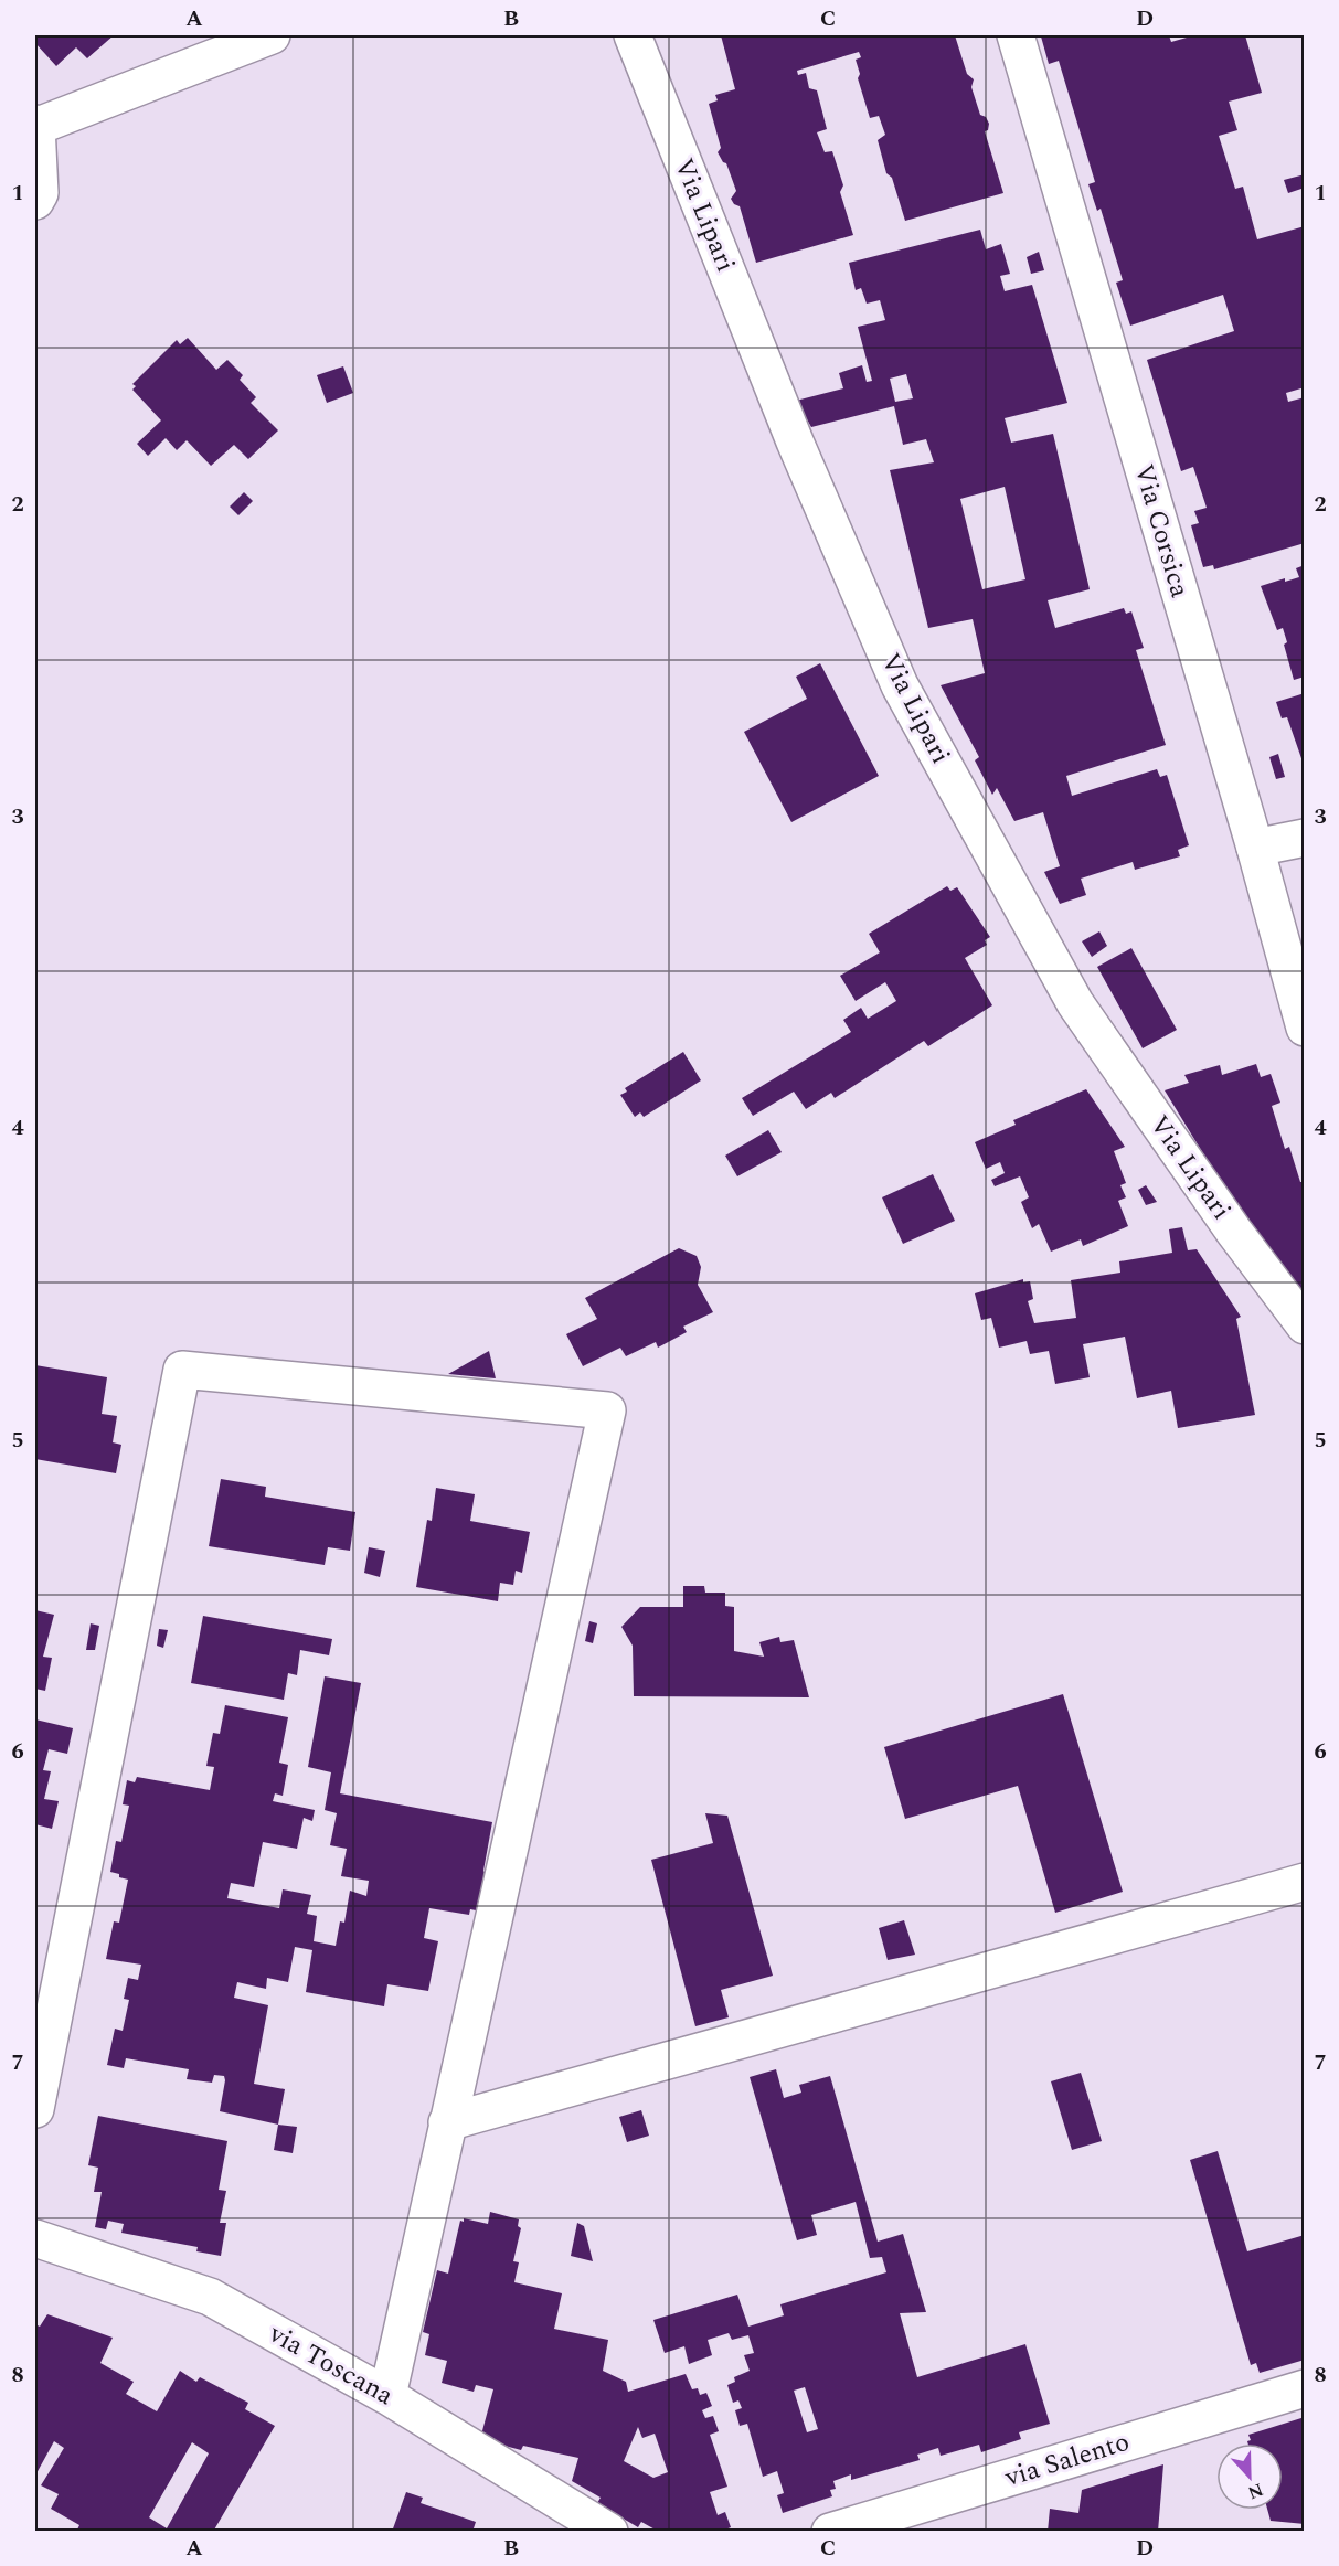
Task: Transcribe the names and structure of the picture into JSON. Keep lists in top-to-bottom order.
{
  "streets": {
    "street": [
      "Via Lipari",
      "Via Corsica",
      "via Toscana",
      "via Salento"
    ]
  },
  "north": "bottom",
  "grid": {
    "columns": [
      "A",
      "B",
      "C",
      "D"
    ],
    "rows": [
      "1",
      "2",
      "3",
      "4",
      "5",
      "6",
      "7",
      "8"
    ]
  }
}
